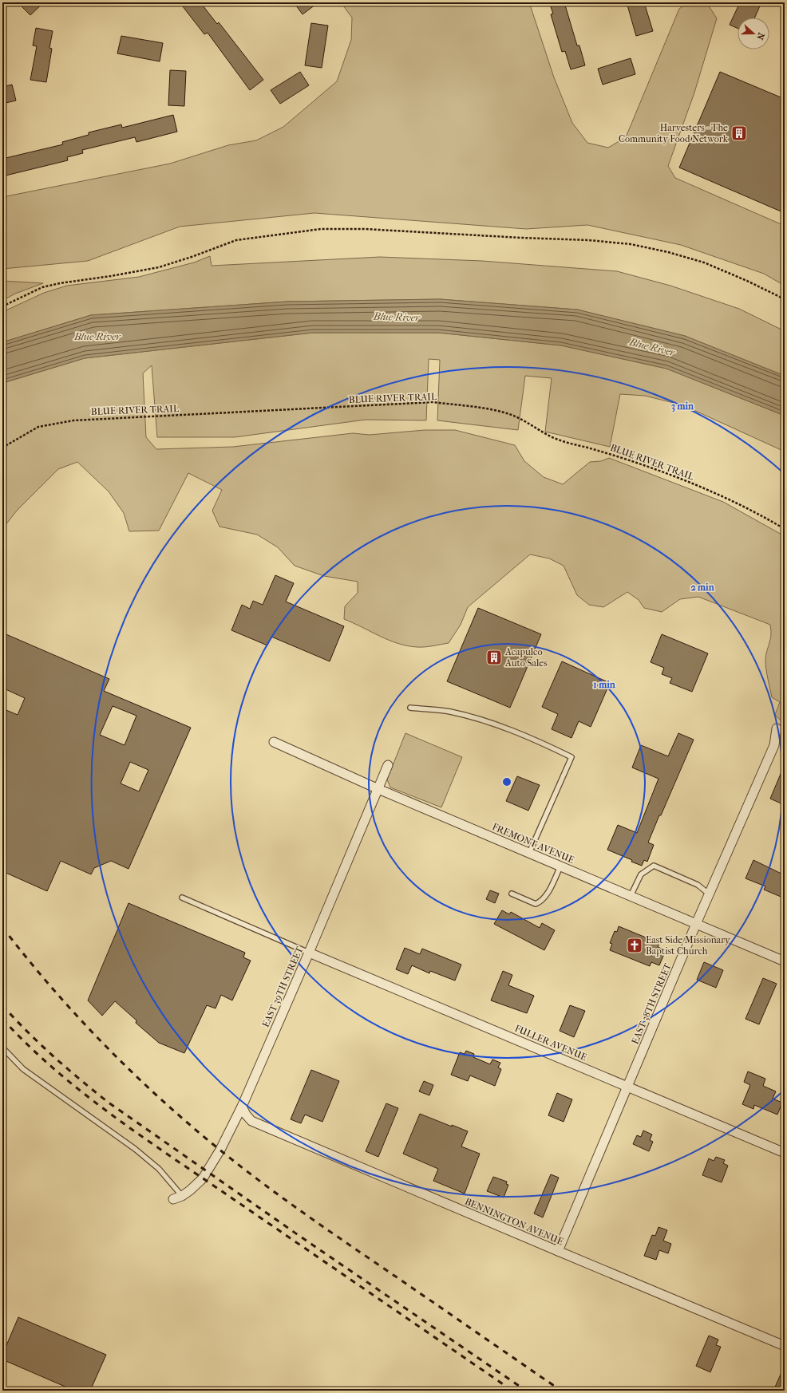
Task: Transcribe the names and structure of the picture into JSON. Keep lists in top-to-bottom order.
{
  "streets": {
    "street": [
      "FREMONT AVENUE",
      "EAST 39TH STREET",
      "EAST 38TH STREET",
      "FULLER AVENUE",
      "BENNINGTON AVENUE"
    ],
    "path": ["BLUE RIVER TRAIL"]
  },
  "crossings": [
    ["FREMONT AVENUE", "EAST 39TH STREET"],
    ["FREMONT AVENUE", "EAST 38TH STREET"],
    ["EAST 39TH STREET", "FULLER AVENUE"],
    ["EAST 39TH STREET", "BENNINGTON AVENUE"],
    ["EAST 38TH STREET", "FULLER AVENUE"],
    ["EAST 38TH STREET", "BENNINGTON AVENUE"]
  ],
  "water": ["Blue River"],
  "places": {
    "building": ["Harvesters - The Community Food Network", "Acapulco Auto Sales"],
    "church": ["East Side Missionary Baptist Church"]
  },
  "north": "right",
  "rings": ["3 min", "2 min", "1 min"]
}
